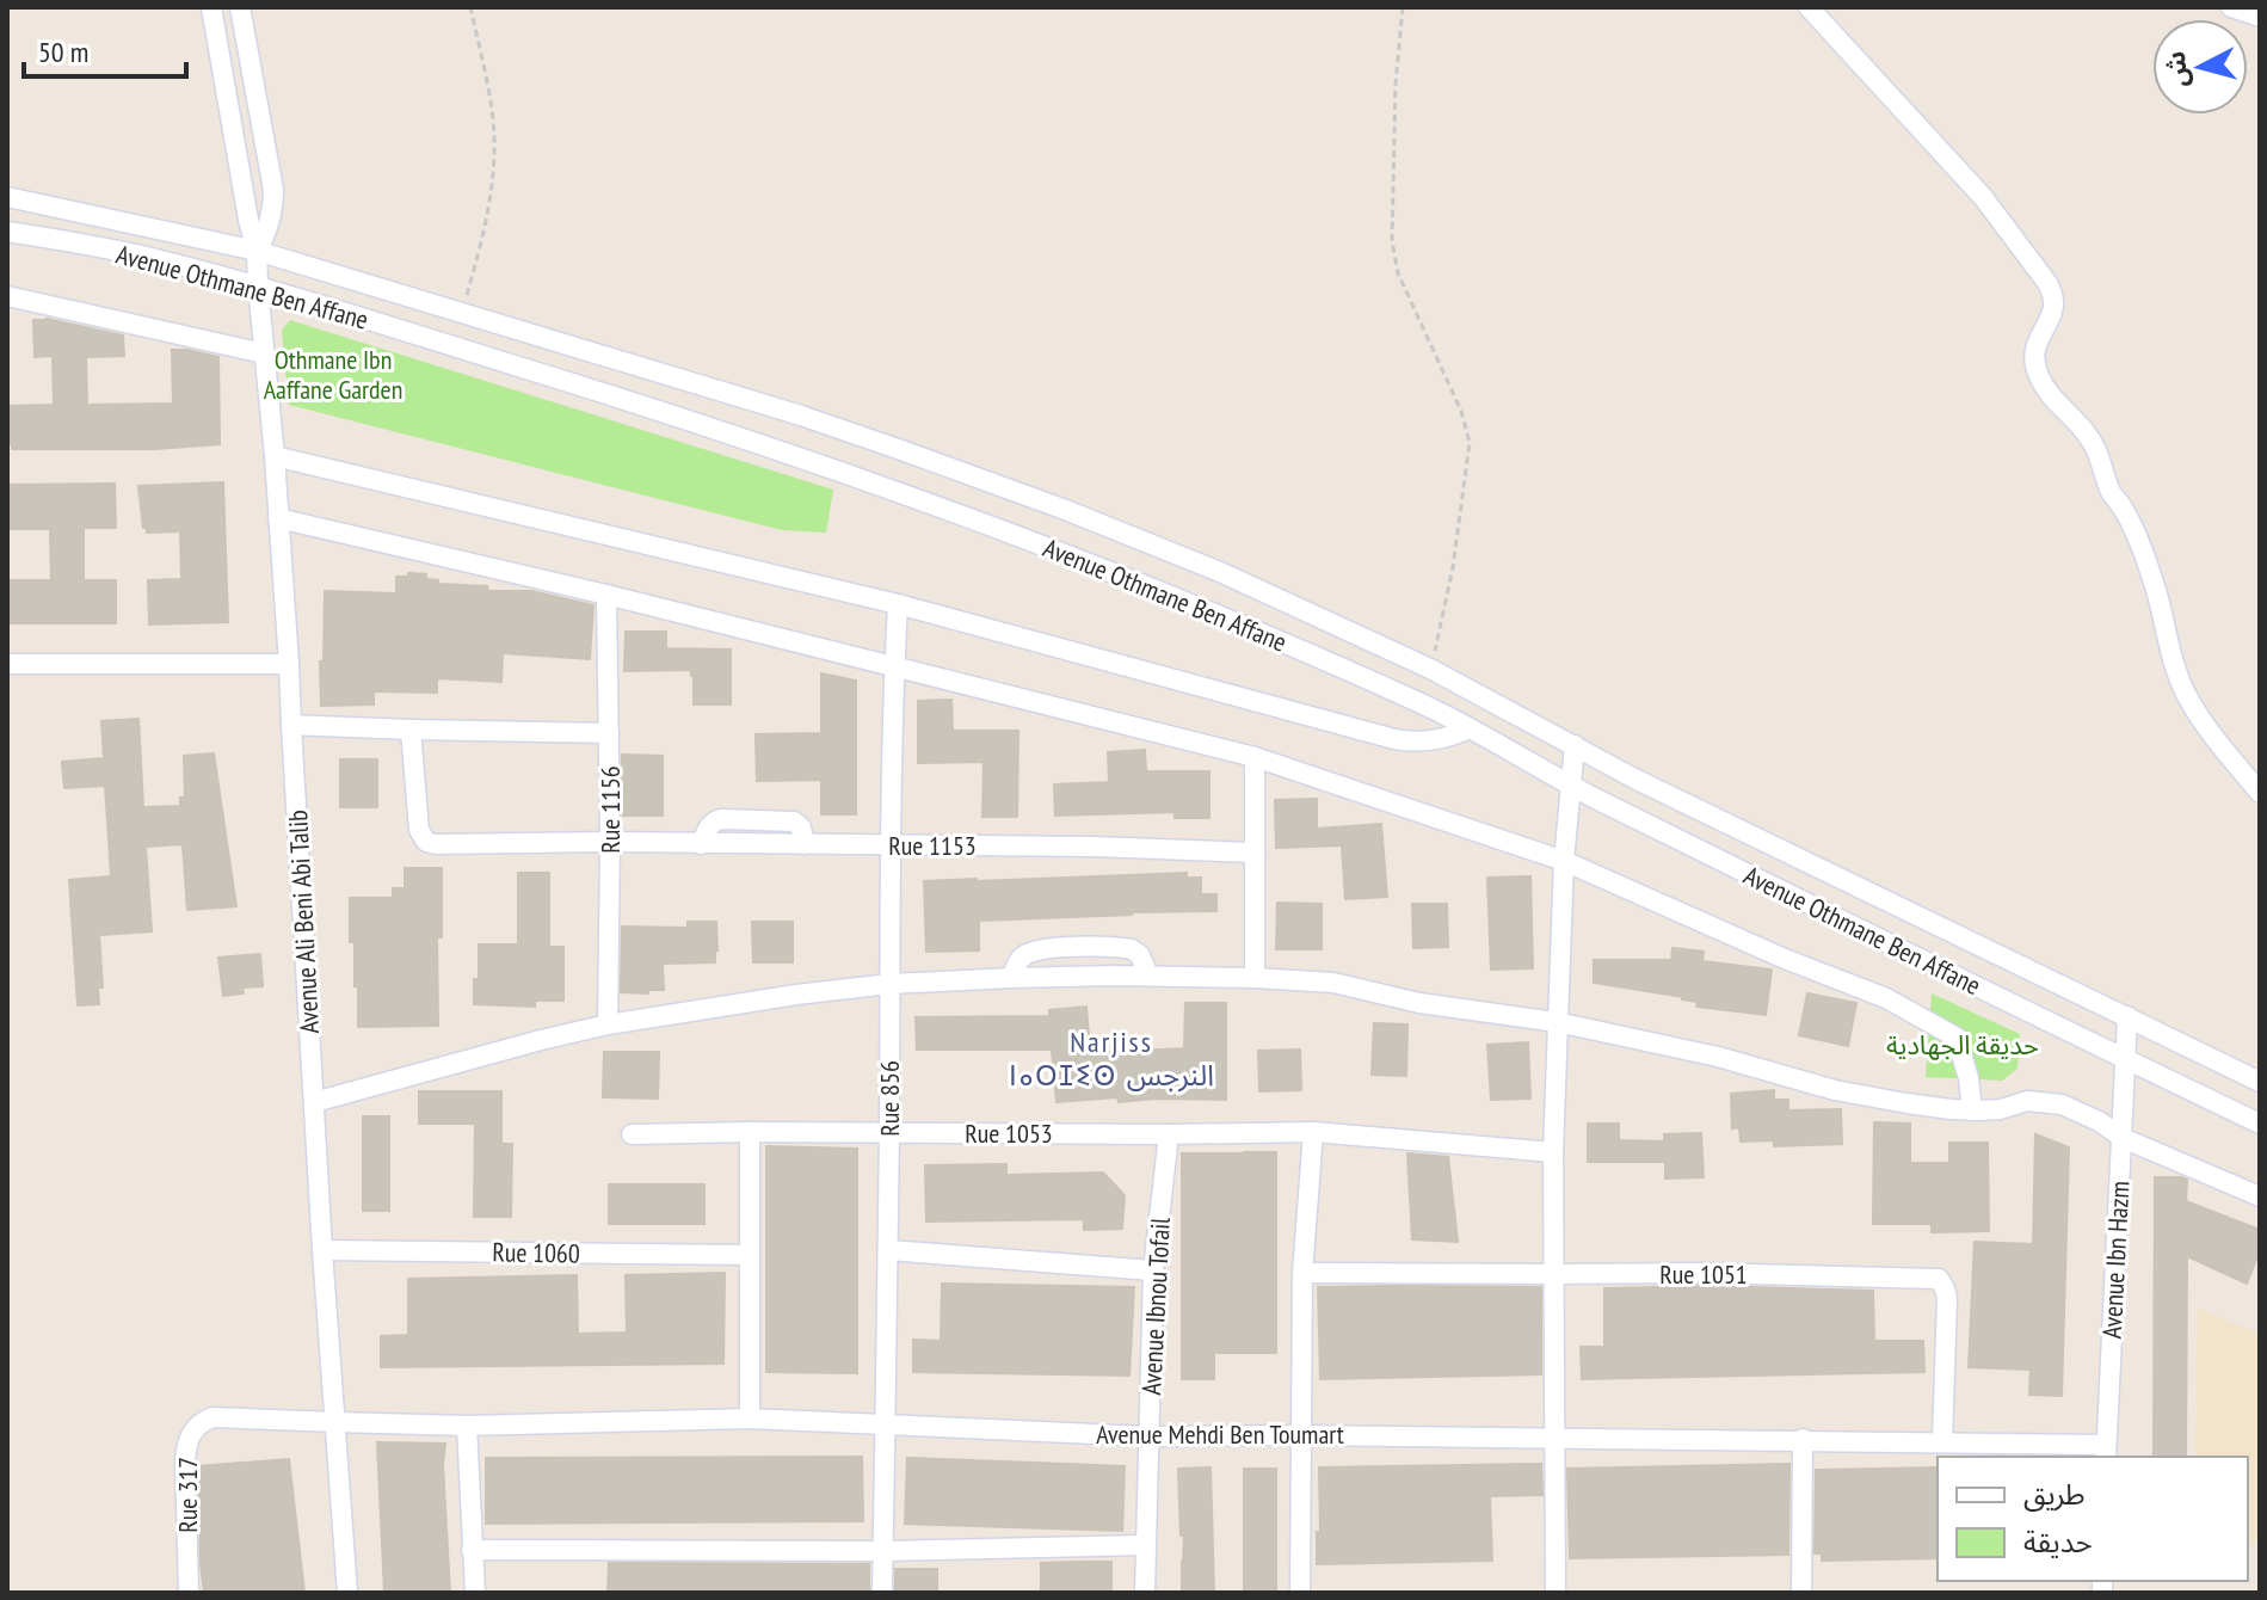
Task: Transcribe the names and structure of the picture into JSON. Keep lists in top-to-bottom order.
{
  "streets": {
    "street": [
      "Avenue Othmane Ben Affane",
      "Rue 1156",
      "Rue 1153",
      "Avenue Ali Beni Abi Talib",
      "Rue 856",
      "Rue 1053",
      "Rue 1060",
      "Avenue Ibn Hazm",
      "Rue 1051",
      "Avenue Ibnou Tofail",
      "Avenue Mehdi Ben Toumart",
      "Rue 317"
    ]
  },
  "crossings": [
    ["Avenue Othmane Ben Affane", "Avenue Ali Beni Abi Talib"],
    ["Avenue Othmane Ben Affane", "Avenue Ibn Hazm"],
    ["Rue 1156", "Rue 1153"],
    ["Rue 1153", "Rue 856"],
    ["Avenue Ali Beni Abi Talib", "Rue 1060"],
    ["Avenue Ali Beni Abi Talib", "Avenue Mehdi Ben Toumart"],
    ["Avenue Ali Beni Abi Talib", "Rue 317"],
    ["Rue 856", "Rue 1053"],
    ["Rue 856", "Avenue Mehdi Ben Toumart"],
    ["Rue 1053", "Avenue Ibnou Tofail"],
    ["Avenue Ibn Hazm", "Avenue Mehdi Ben Toumart"],
    ["Rue 1051", "Avenue Mehdi Ben Toumart"],
    ["Avenue Ibnou Tofail", "Avenue Mehdi Ben Toumart"],
    ["Avenue Mehdi Ben Toumart", "Rue 317"]
  ],
  "districts": ["Narjiss ⵏⴰⵔⵊⵉⵙ النرجس"],
  "parks": ["Othmane Ibn Aaffane Garden", "حديقة الجهادية"],
  "legend": ["طريق", "حديقة"],
  "scale_bar": "50 m",
  "north": "left"
}
